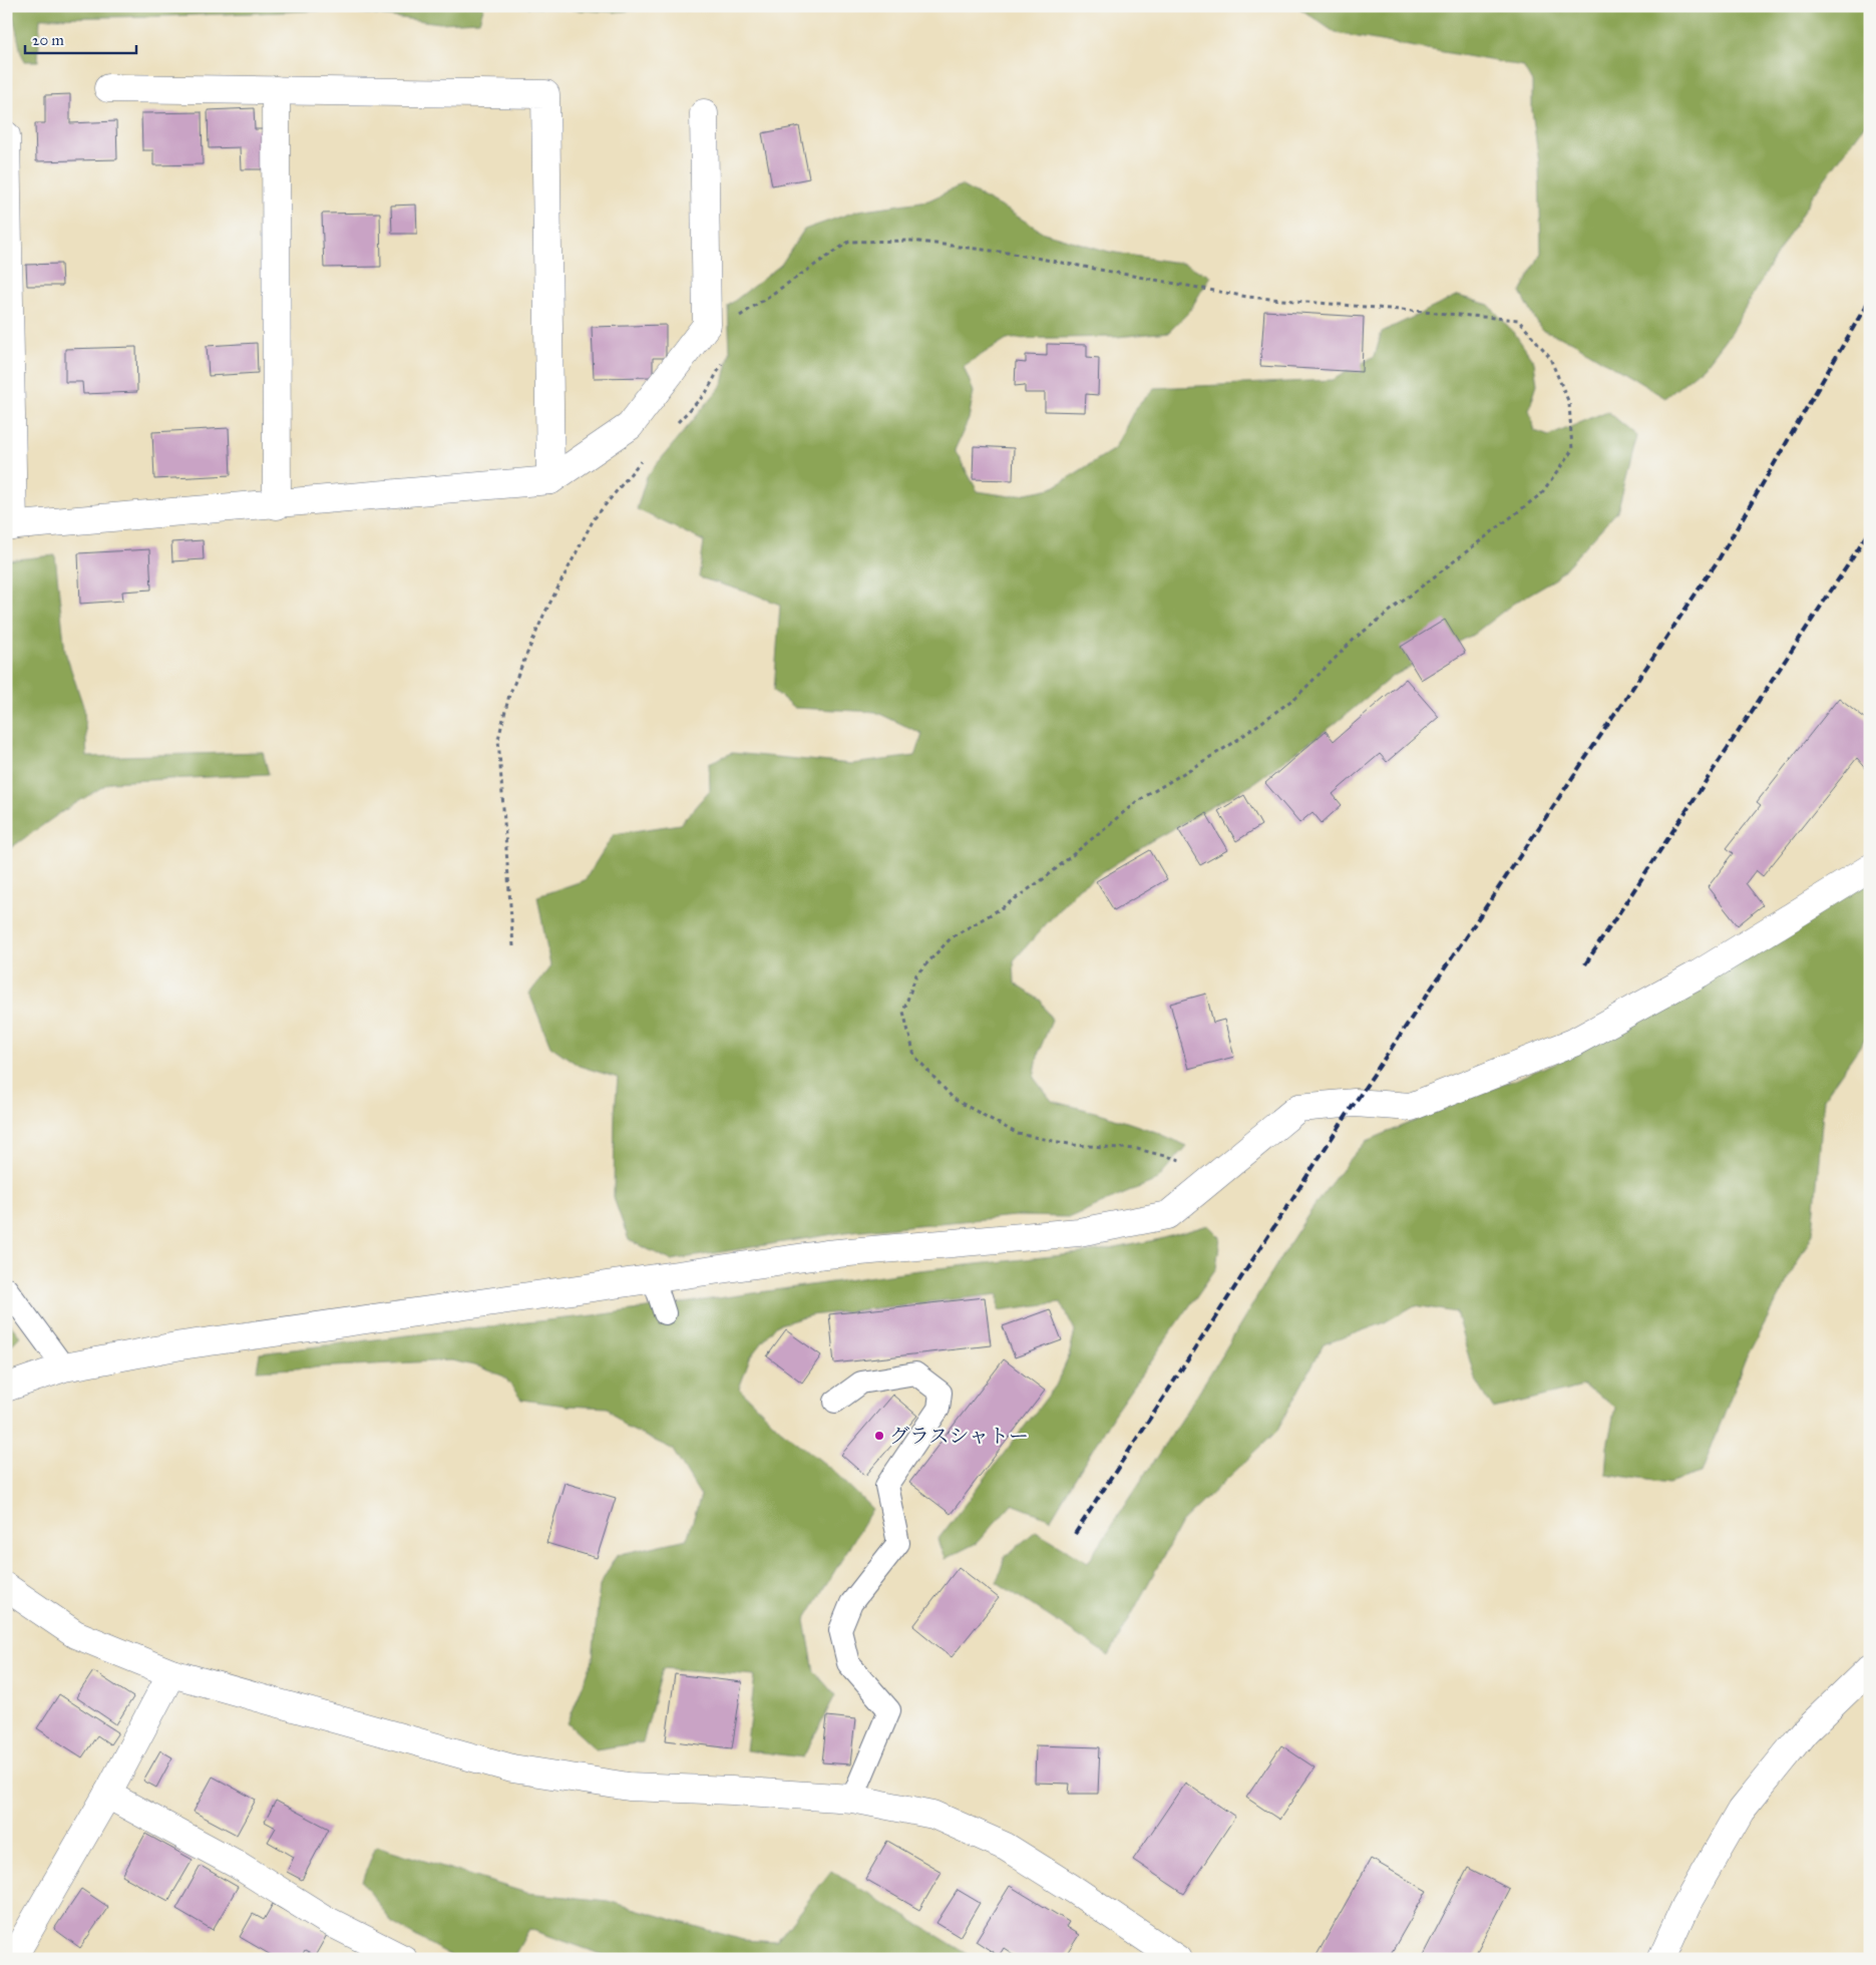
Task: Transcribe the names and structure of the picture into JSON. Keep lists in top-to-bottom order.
{
  "places": ["グラスシャトー"],
  "scale_bar": "20 m"
}
